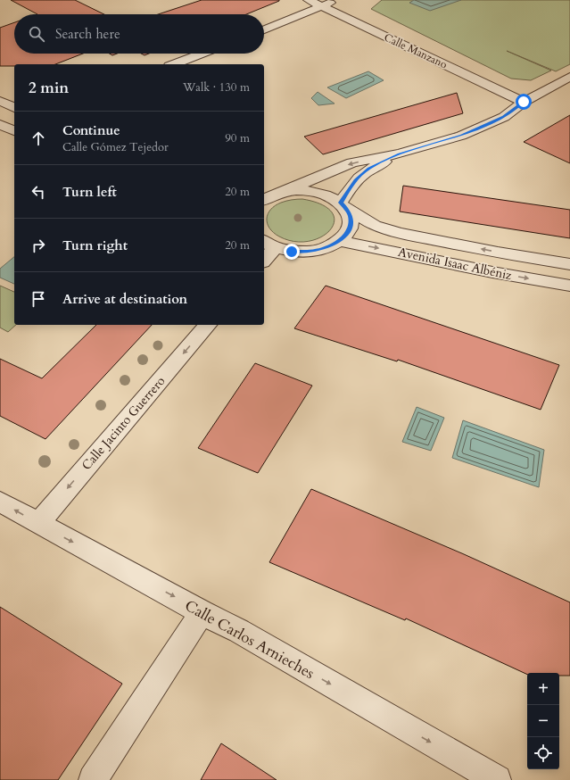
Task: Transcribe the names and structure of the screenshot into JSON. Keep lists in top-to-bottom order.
{
  "streets": {
    "street": [
      "Calle Manzano",
      "Avenida Isaac Albéniz",
      "Calle Jacinto Guerrero",
      "Calle Carlos Arnieches"
    ]
  },
  "crossings": [
    ["Calle Jacinto Guerrero", "Calle Carlos Arnieches"]
  ],
  "one_way": ["Calle Jacinto Guerrero", "Calle Carlos Arnieches"],
  "page": {
    "search": "Search here",
    "heading": ["2 min", "Walk · 130 m"],
    "list": [
      ["Continue", "Calle Gómez Tejedor", "90 m"],
      ["Turn left", "20 m"],
      ["Turn right", "20 m"],
      "Arrive at destination"
    ],
    "map_buttons": ["+", "−"]
  }
}
